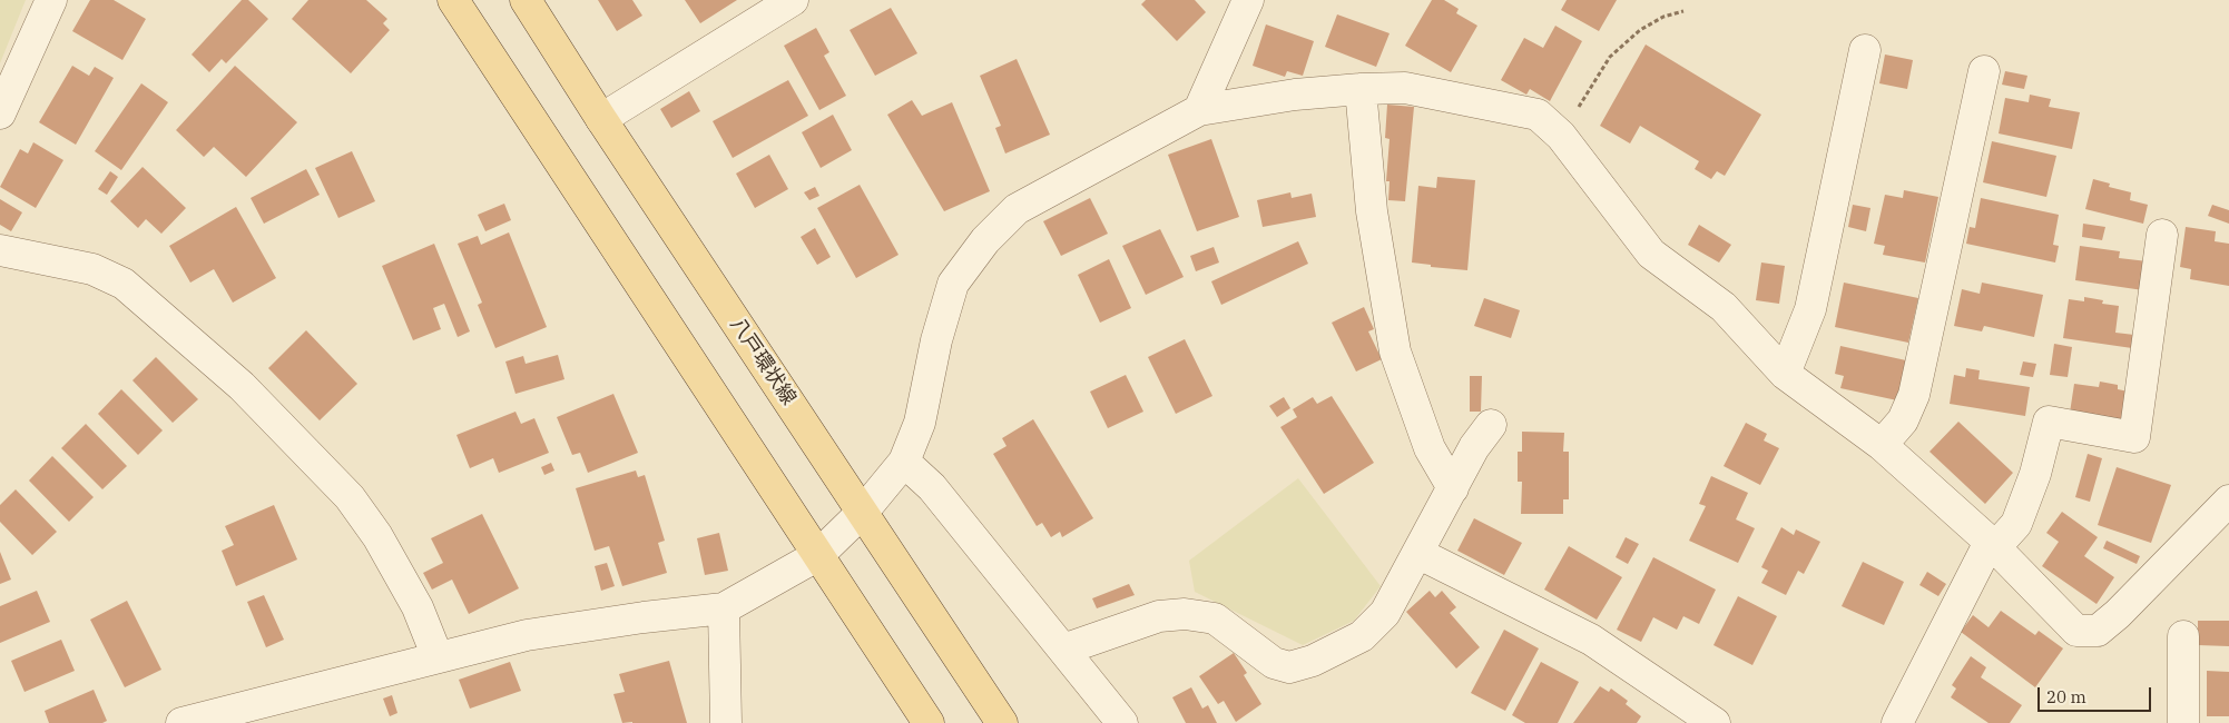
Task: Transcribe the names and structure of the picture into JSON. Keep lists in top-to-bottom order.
{
  "streets": {
    "main road": ["八戸環状線"]
  },
  "scale_bar": "20 m"
}
